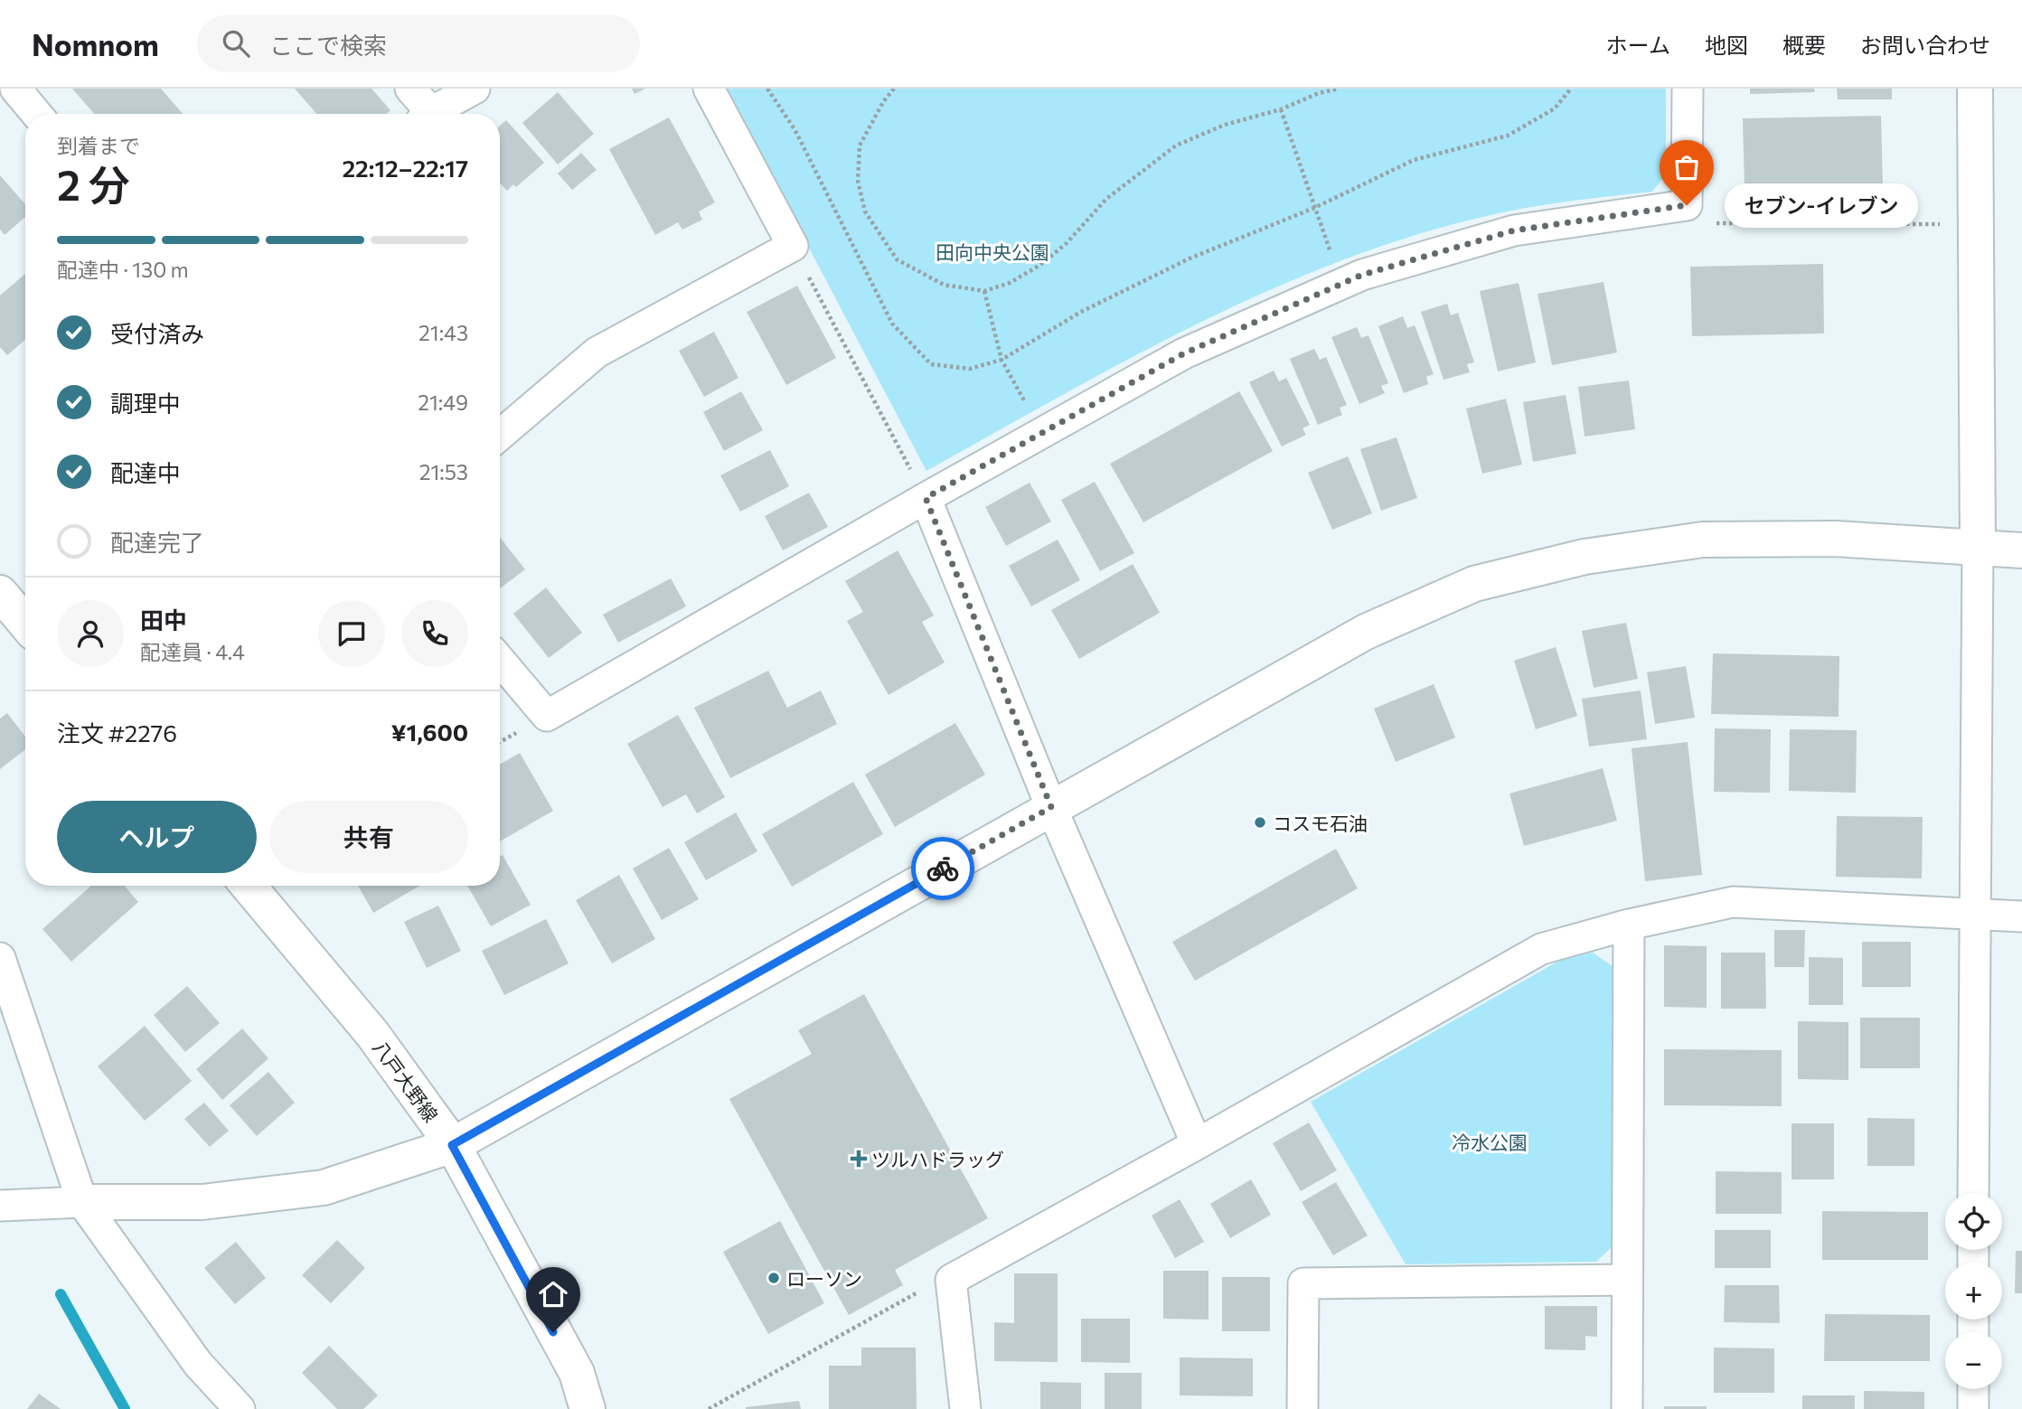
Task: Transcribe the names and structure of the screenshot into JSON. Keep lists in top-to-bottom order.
{
  "streets": {
    "street": ["八戸大野線"]
  },
  "parks": ["田向中央公園", "冷水公園"],
  "places": {
    "other": ["セブン-イレブン", "コスモ石油", "ローソン"],
    "health": ["ツルハドラッグ"]
  },
  "page": {
    "header": "Nomnom",
    "search": "ここで検索",
    "nav": [
      "ホーム",
      "地図",
      "概要",
      "お問い合わせ"
    ],
    "heading": ["2 分", "到着まで", "22:12–22:17"],
    "panel": [
      "田中",
      "配達員 · 4.4",
      "注文 #2276",
      "¥1,600"
    ],
    "bubble": "セブン-イレブン",
    "bar": "配達中 · 130 m",
    "list": [
      ["受付済み", "21:43"],
      ["調理中", "21:49"],
      ["配達中", "21:53"],
      "配達完了"
    ],
    "buttons": ["ヘルプ", "共有"],
    "map_buttons": ["+", "−"]
  }
}
